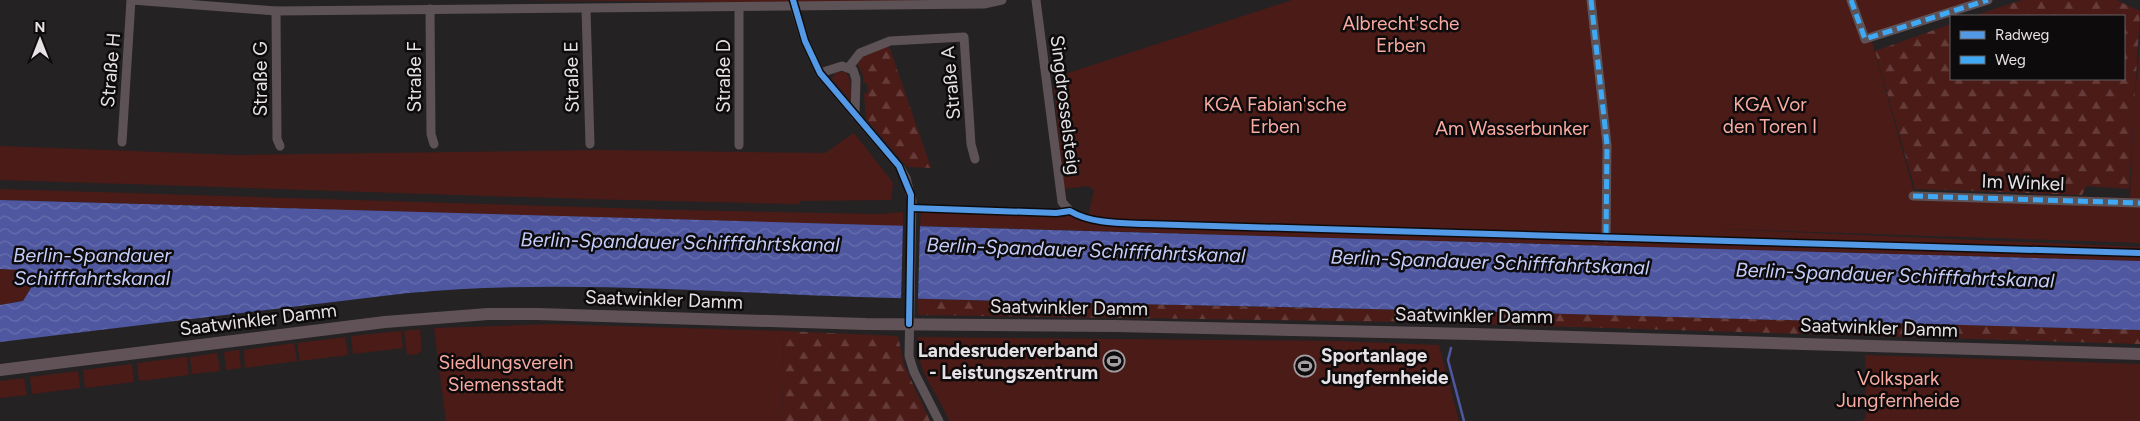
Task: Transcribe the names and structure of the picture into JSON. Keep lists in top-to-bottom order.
{
  "streets": {
    "main road": ["Saatwinkler Damm"],
    "street": [
      "Straße H",
      "Straße D",
      "Straße F",
      "Straße E",
      "Straße G",
      "Straße A",
      "Singdrosselsteig",
      "Im Winkel"
    ]
  },
  "water": ["Berlin-Spandauer Schifffahrtskanal"],
  "parks": [
    "Albrecht'sche Erben",
    "KGA Fabian'sche Erben",
    "KGA Vor den Toren I",
    "Am Wasserbunker",
    "Siedlungsverein Siemensstadt",
    "Volkspark Jungfernheide"
  ],
  "places": {
    "sports": ["Landesruderverband - Leistungszentrum", "Sportanlage Jungfernheide"]
  },
  "legend": ["Radweg", "Weg"],
  "north": "top"
}
